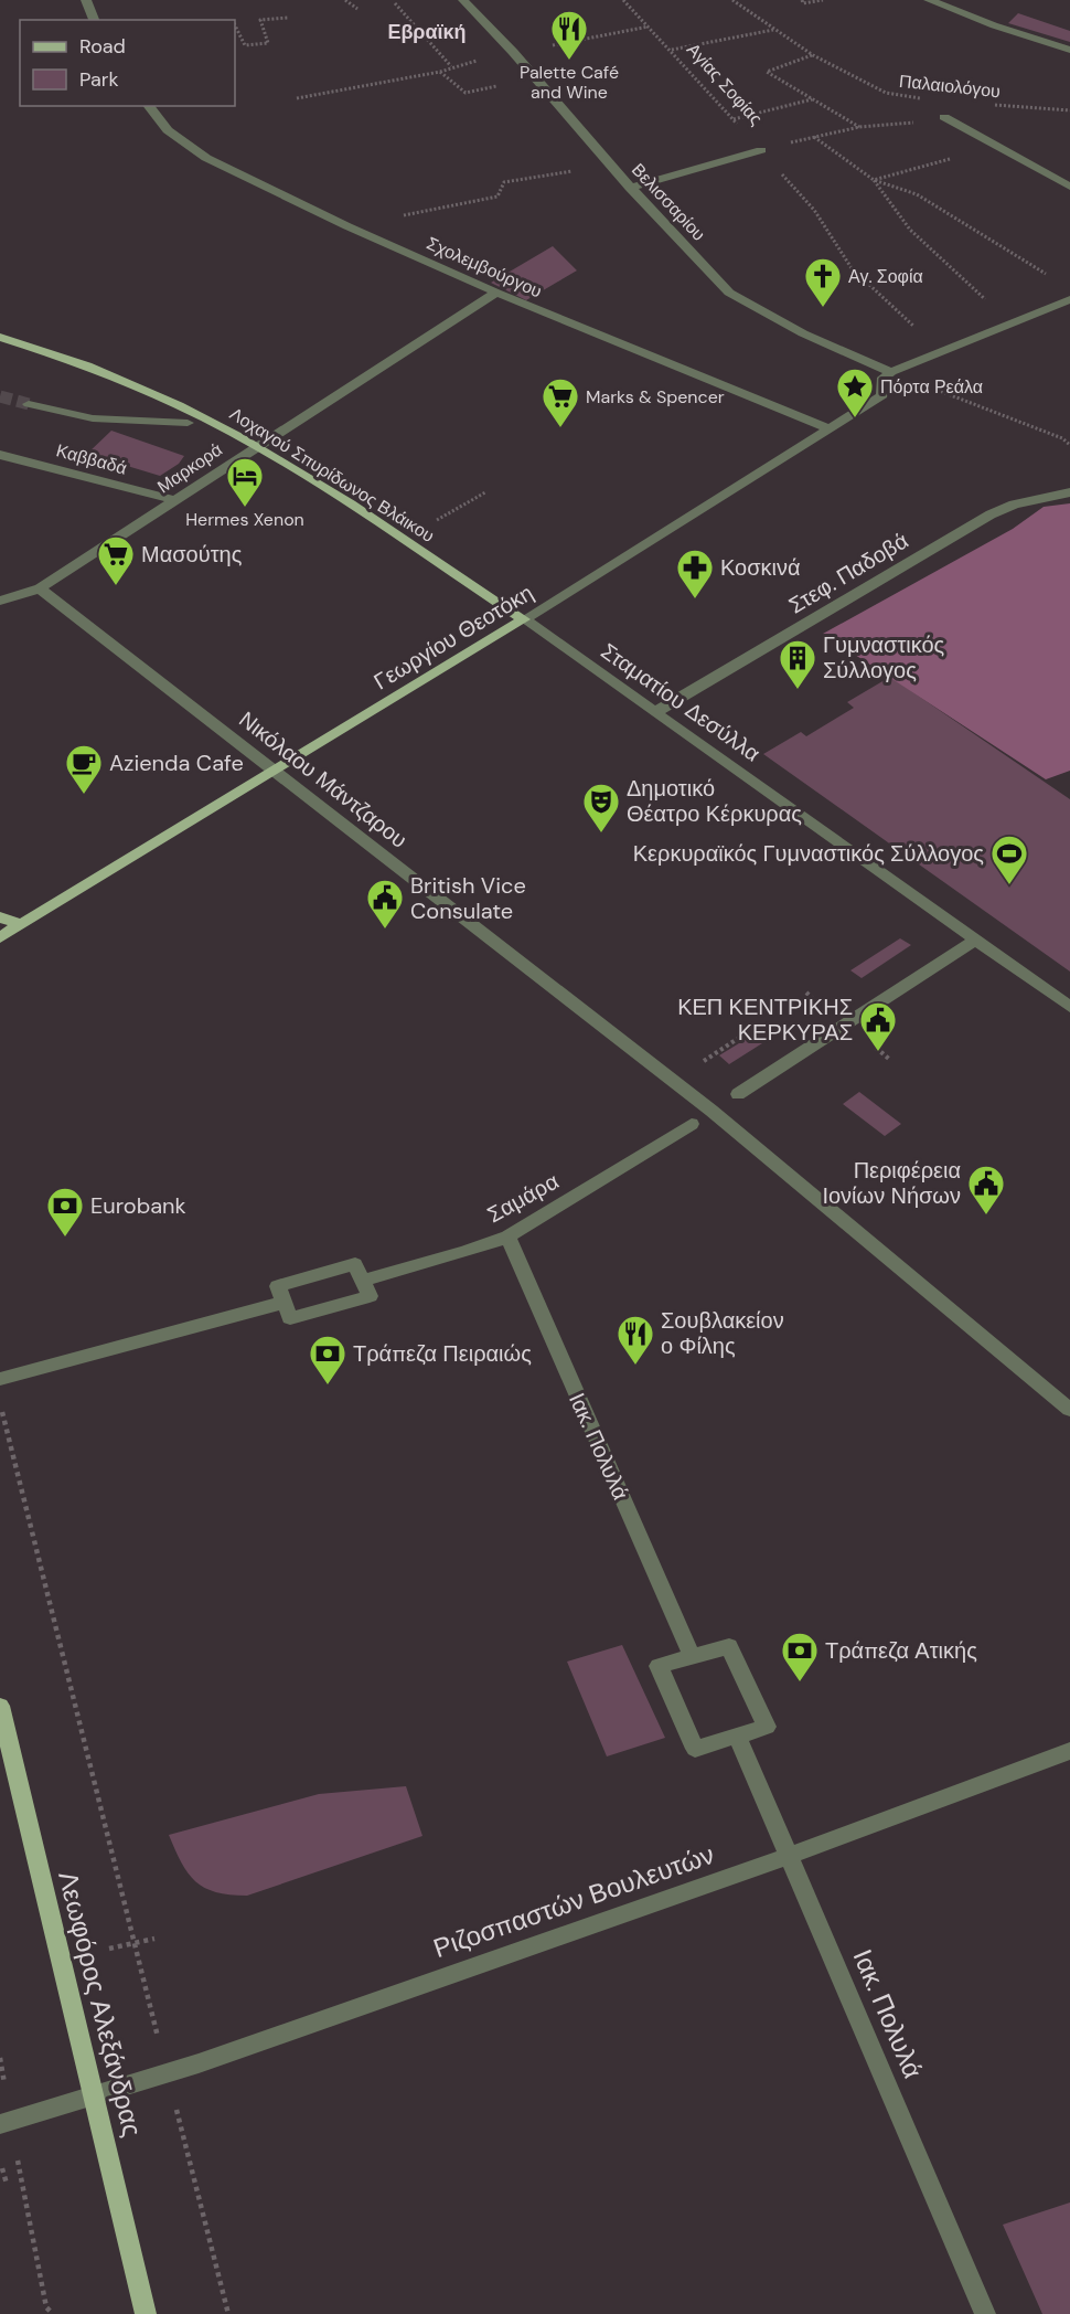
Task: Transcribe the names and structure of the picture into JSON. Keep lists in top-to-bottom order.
{
  "streets": {
    "main road": ["Λοχαγού Σπυρίδωνος Βλάικου", "Γεωργίου Θεοτόκη", "Λεωφόρος Αλεξάνδρας"],
    "street": [
      "Αγίας Σοφίας",
      "Βελισσαρίου",
      "Σχολεμβούργου",
      "Καββαδά",
      "Μαρκορά",
      "Στεφ. Παδοβά",
      "Σταματίου Δεσύλλα",
      "Νικόλαου Μάντζαρου",
      "Σαμάρα",
      "Ιακ. Πολυλά",
      "Ριζοσπαστών Βουλευτών"
    ],
    "path": ["Παλαιολόγου"]
  },
  "crossings": [
    ["Αγίας Σοφίας", "Βελισσαρίου"],
    ["Βελισσαρίου", "Γεωργίου Θεοτόκη"],
    ["Σχολεμβούργου", "Μαρκορά"],
    ["Σχολεμβούργου", "Γεωργίου Θεοτόκη"],
    ["Καββαδά", "Μαρκορά"],
    ["Μαρκορά", "Λοχαγού Σπυρίδωνος Βλάικου"],
    ["Μαρκορά", "Νικόλαου Μάντζαρου"],
    ["Λοχαγού Σπυρίδωνος Βλάικου", "Γεωργίου Θεοτόκη"],
    ["Λοχαγού Σπυρίδωνος Βλάικου", "Σταματίου Δεσύλλα"],
    ["Στεφ. Παδοβά", "Σταματίου Δεσύλλα"],
    ["Γεωργίου Θεοτόκη", "Σταματίου Δεσύλλα"],
    ["Γεωργίου Θεοτόκη", "Νικόλαου Μάντζαρου"],
    ["Σαμάρα", "Ιακ. Πολυλά"],
    ["Ιακ. Πολυλά", "Ριζοσπαστών Βουλευτών"],
    ["Ριζοσπαστών Βουλευτών", "Λεωφόρος Αλεξάνδρας"]
  ],
  "districts": ["Εβραϊκή"],
  "places": {
    "restaurant": ["Palette Café and Wine", "Σουβλακείον ο Φίλης"],
    "church": ["Αγ. Σοφία"],
    "place": ["Πόρτα Ρεάλα"],
    "supermarket": ["Marks & Spencer", "Μασούτης"],
    "hotel": ["Hermes Xenon"],
    "pharmacy": ["Κοσκινά"],
    "building": ["Γυμναστικός Σύλλογος"],
    "cafe": ["Azienda Cafe"],
    "theatre": ["Δημοτικό Θέατρο Κέρκυρας"],
    "sports": ["Κερκυραϊκός Γυμναστικός Σύλλογος"],
    "public building": ["British Vice Consulate", "ΚΕΠ ΚΕΝΤΡΙΚΗΣ ΚΕΡΚΥΡΑΣ", "Περιφέρεια Ιονίων Νήσων"],
    "bank": ["Eurobank", "Τράπεζα Πειραιώς", "Τράπεζα Ατικής"]
  },
  "legend": ["Road", "Park"]
}
